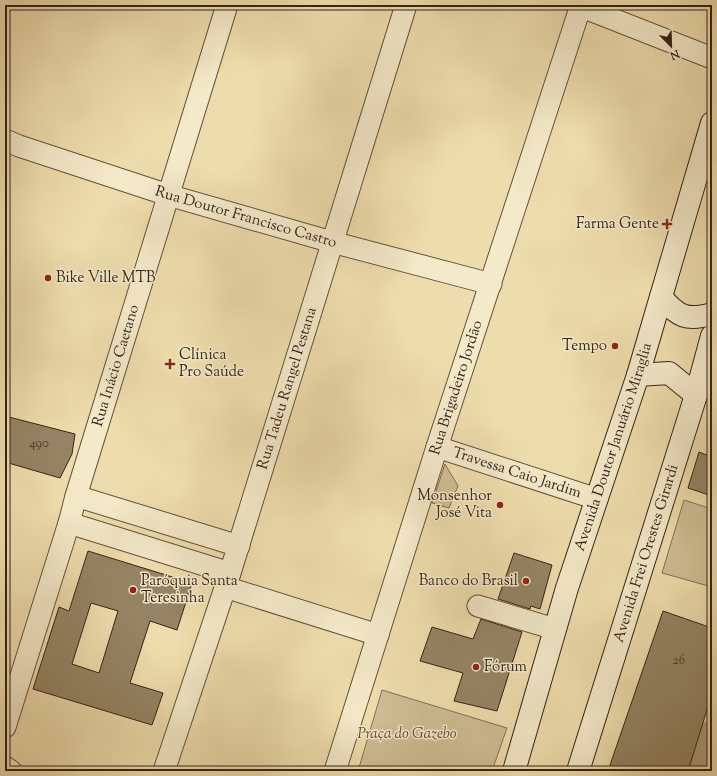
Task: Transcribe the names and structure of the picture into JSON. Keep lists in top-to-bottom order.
{
  "streets": {
    "main road": ["Avenida Doutor Januário Miraglia", "Avenida Frei Orestes Girardi"],
    "street": [
      "Rua Doutor Francisco Castro",
      "Rua Inácio Caetano",
      "Rua Brigadeiro Jordão",
      "Rua Tadeu Rangel Pestana",
      "Travessa Caio Jardim"
    ]
  },
  "crossings": [
    ["Rua Doutor Francisco Castro", "Rua Inácio Caetano"],
    ["Rua Doutor Francisco Castro", "Rua Brigadeiro Jordão"],
    ["Rua Doutor Francisco Castro", "Rua Tadeu Rangel Pestana"],
    ["Rua Brigadeiro Jordão", "Travessa Caio Jardim"],
    ["Avenida Doutor Januário Miraglia", "Travessa Caio Jardim"]
  ],
  "parks": ["Praça do Gazebo"],
  "places": {
    "health": ["Farma Gente", "Clínica Pro Saúde"],
    "other": [
      "Bike Ville MTB",
      "Tempo",
      "Monsenhor José Vita",
      "Banco do Brasil",
      "Paróquia Santa Teresinha",
      "Fórum"
    ]
  },
  "house_numbers": ["490", "26"],
  "north": "bottom right"
}
